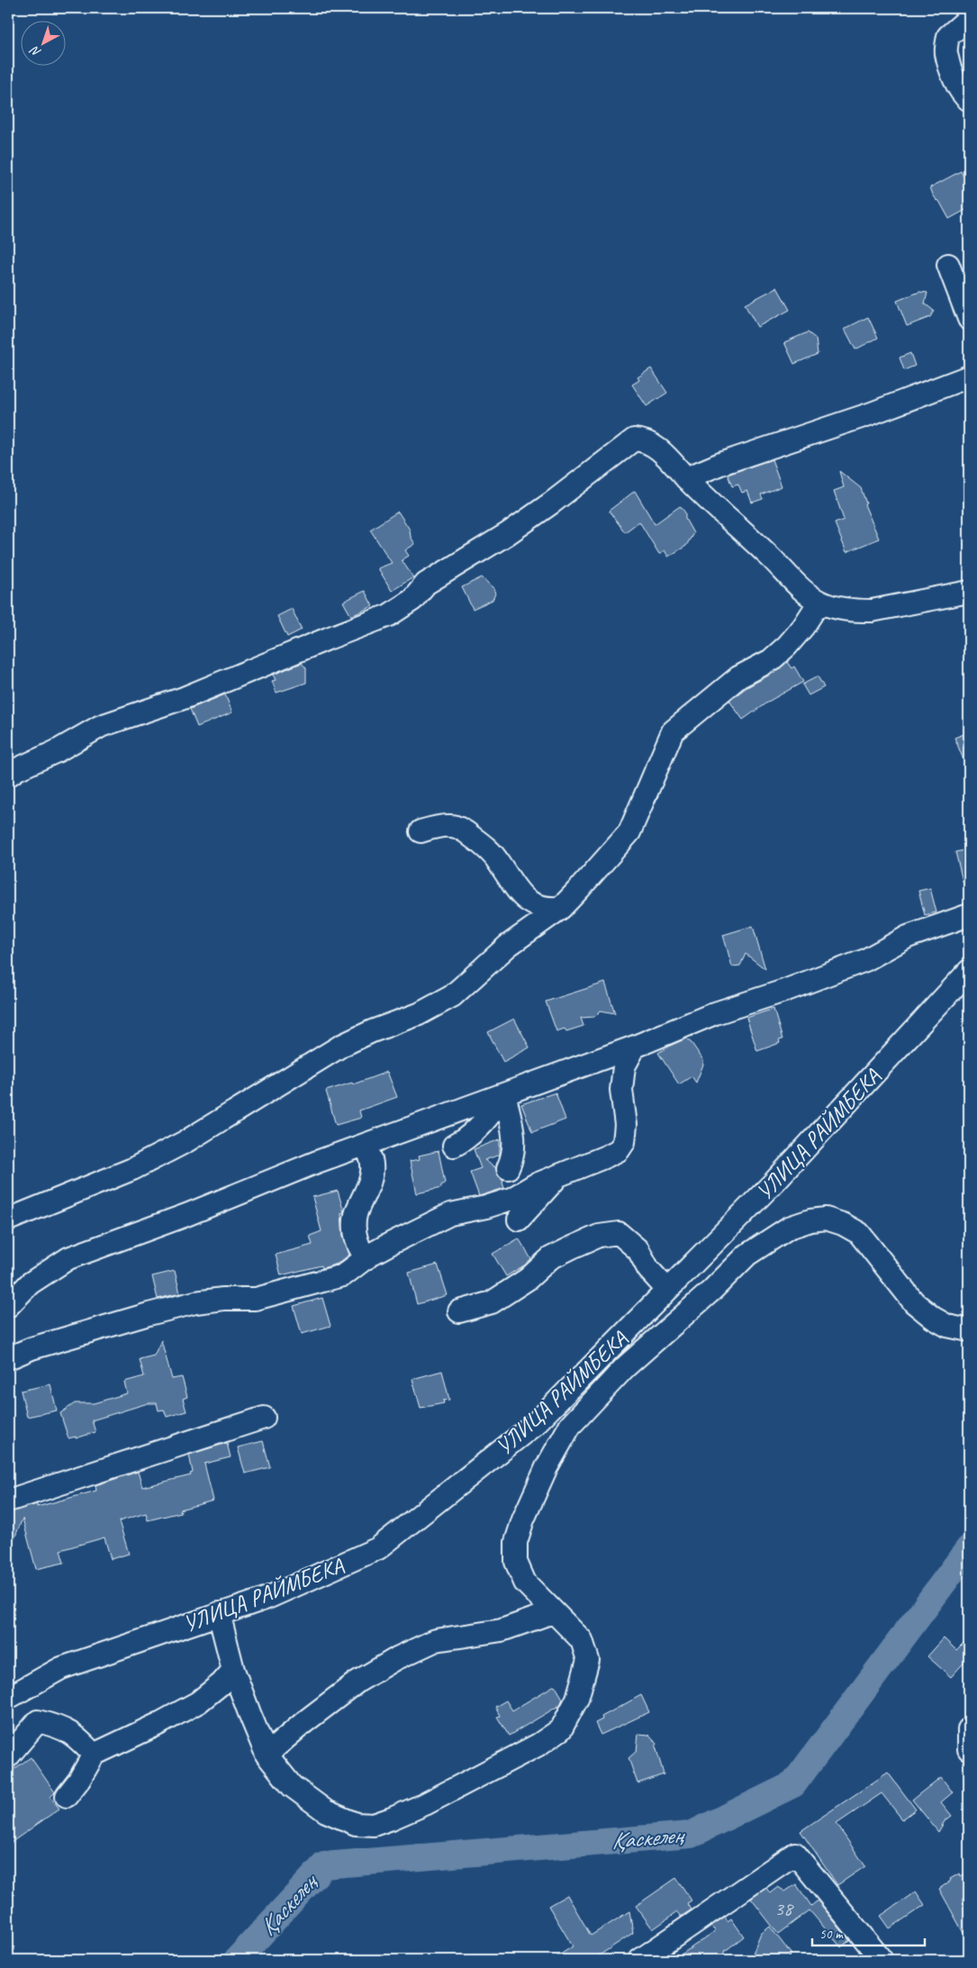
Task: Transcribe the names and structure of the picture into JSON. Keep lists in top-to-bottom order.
{
  "streets": {
    "street": ["УЛИЦА РАЙМБЕКА"]
  },
  "water": ["Қаскелең"],
  "house_numbers": ["38"],
  "scale_bar": "50 m",
  "north": "bottom left"
}
